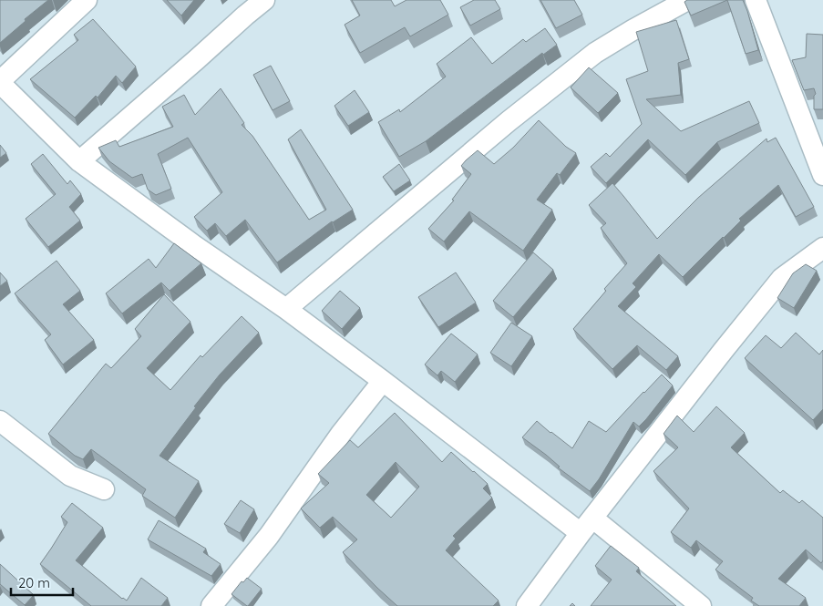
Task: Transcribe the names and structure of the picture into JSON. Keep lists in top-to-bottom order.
{
  "scale_bar": "20 m"
}
